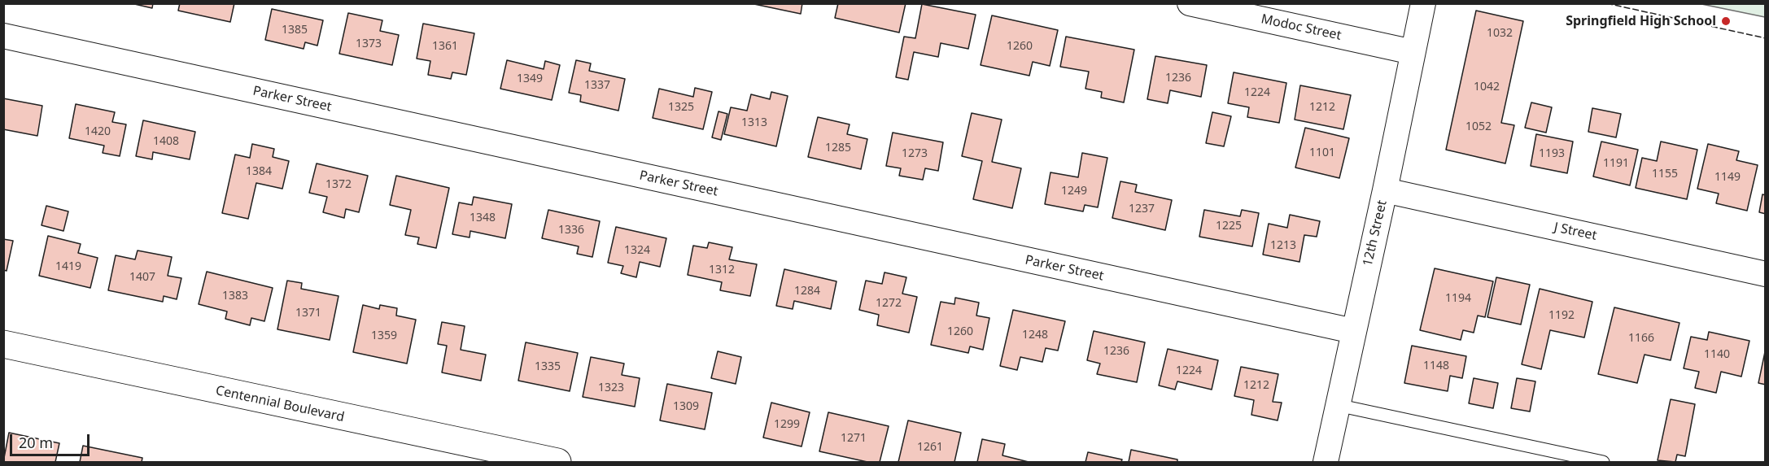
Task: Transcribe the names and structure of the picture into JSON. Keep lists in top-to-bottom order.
{
  "streets": {
    "main road": ["Centennial Boulevard"],
    "street": [
      "Modoc Street",
      "Parker Street",
      "J Street",
      "12th Street"
    ]
  },
  "crossings": [
    ["Modoc Street", "12th Street"],
    ["Parker Street", "12th Street"],
    ["J Street", "12th Street"]
  ],
  "places": ["Springfield High School"],
  "house_numbers": [
    "1385",
    "1032",
    "1373",
    "1361",
    "1260",
    "1236",
    "1349",
    "1337",
    "1042",
    "1224",
    "1325",
    "1212",
    "1313",
    "1052",
    "1420",
    "1408",
    "1285",
    "1101",
    "1273",
    "1193",
    "1191",
    "1384",
    "1155",
    "1149",
    "1372",
    "1249",
    "1237",
    "1348",
    "1225",
    "1336",
    "1213",
    "1324",
    "1419",
    "1312",
    "1407",
    "1284",
    "1383",
    "1194",
    "1272",
    "1371",
    "1192",
    "1260",
    "1248",
    "1359",
    "1166",
    "1236",
    "1140",
    "1148",
    "1335",
    "1224",
    "1212",
    "1323",
    "1309",
    "1299",
    "1271",
    "1261"
  ],
  "scale_bar": "20 m"
}
